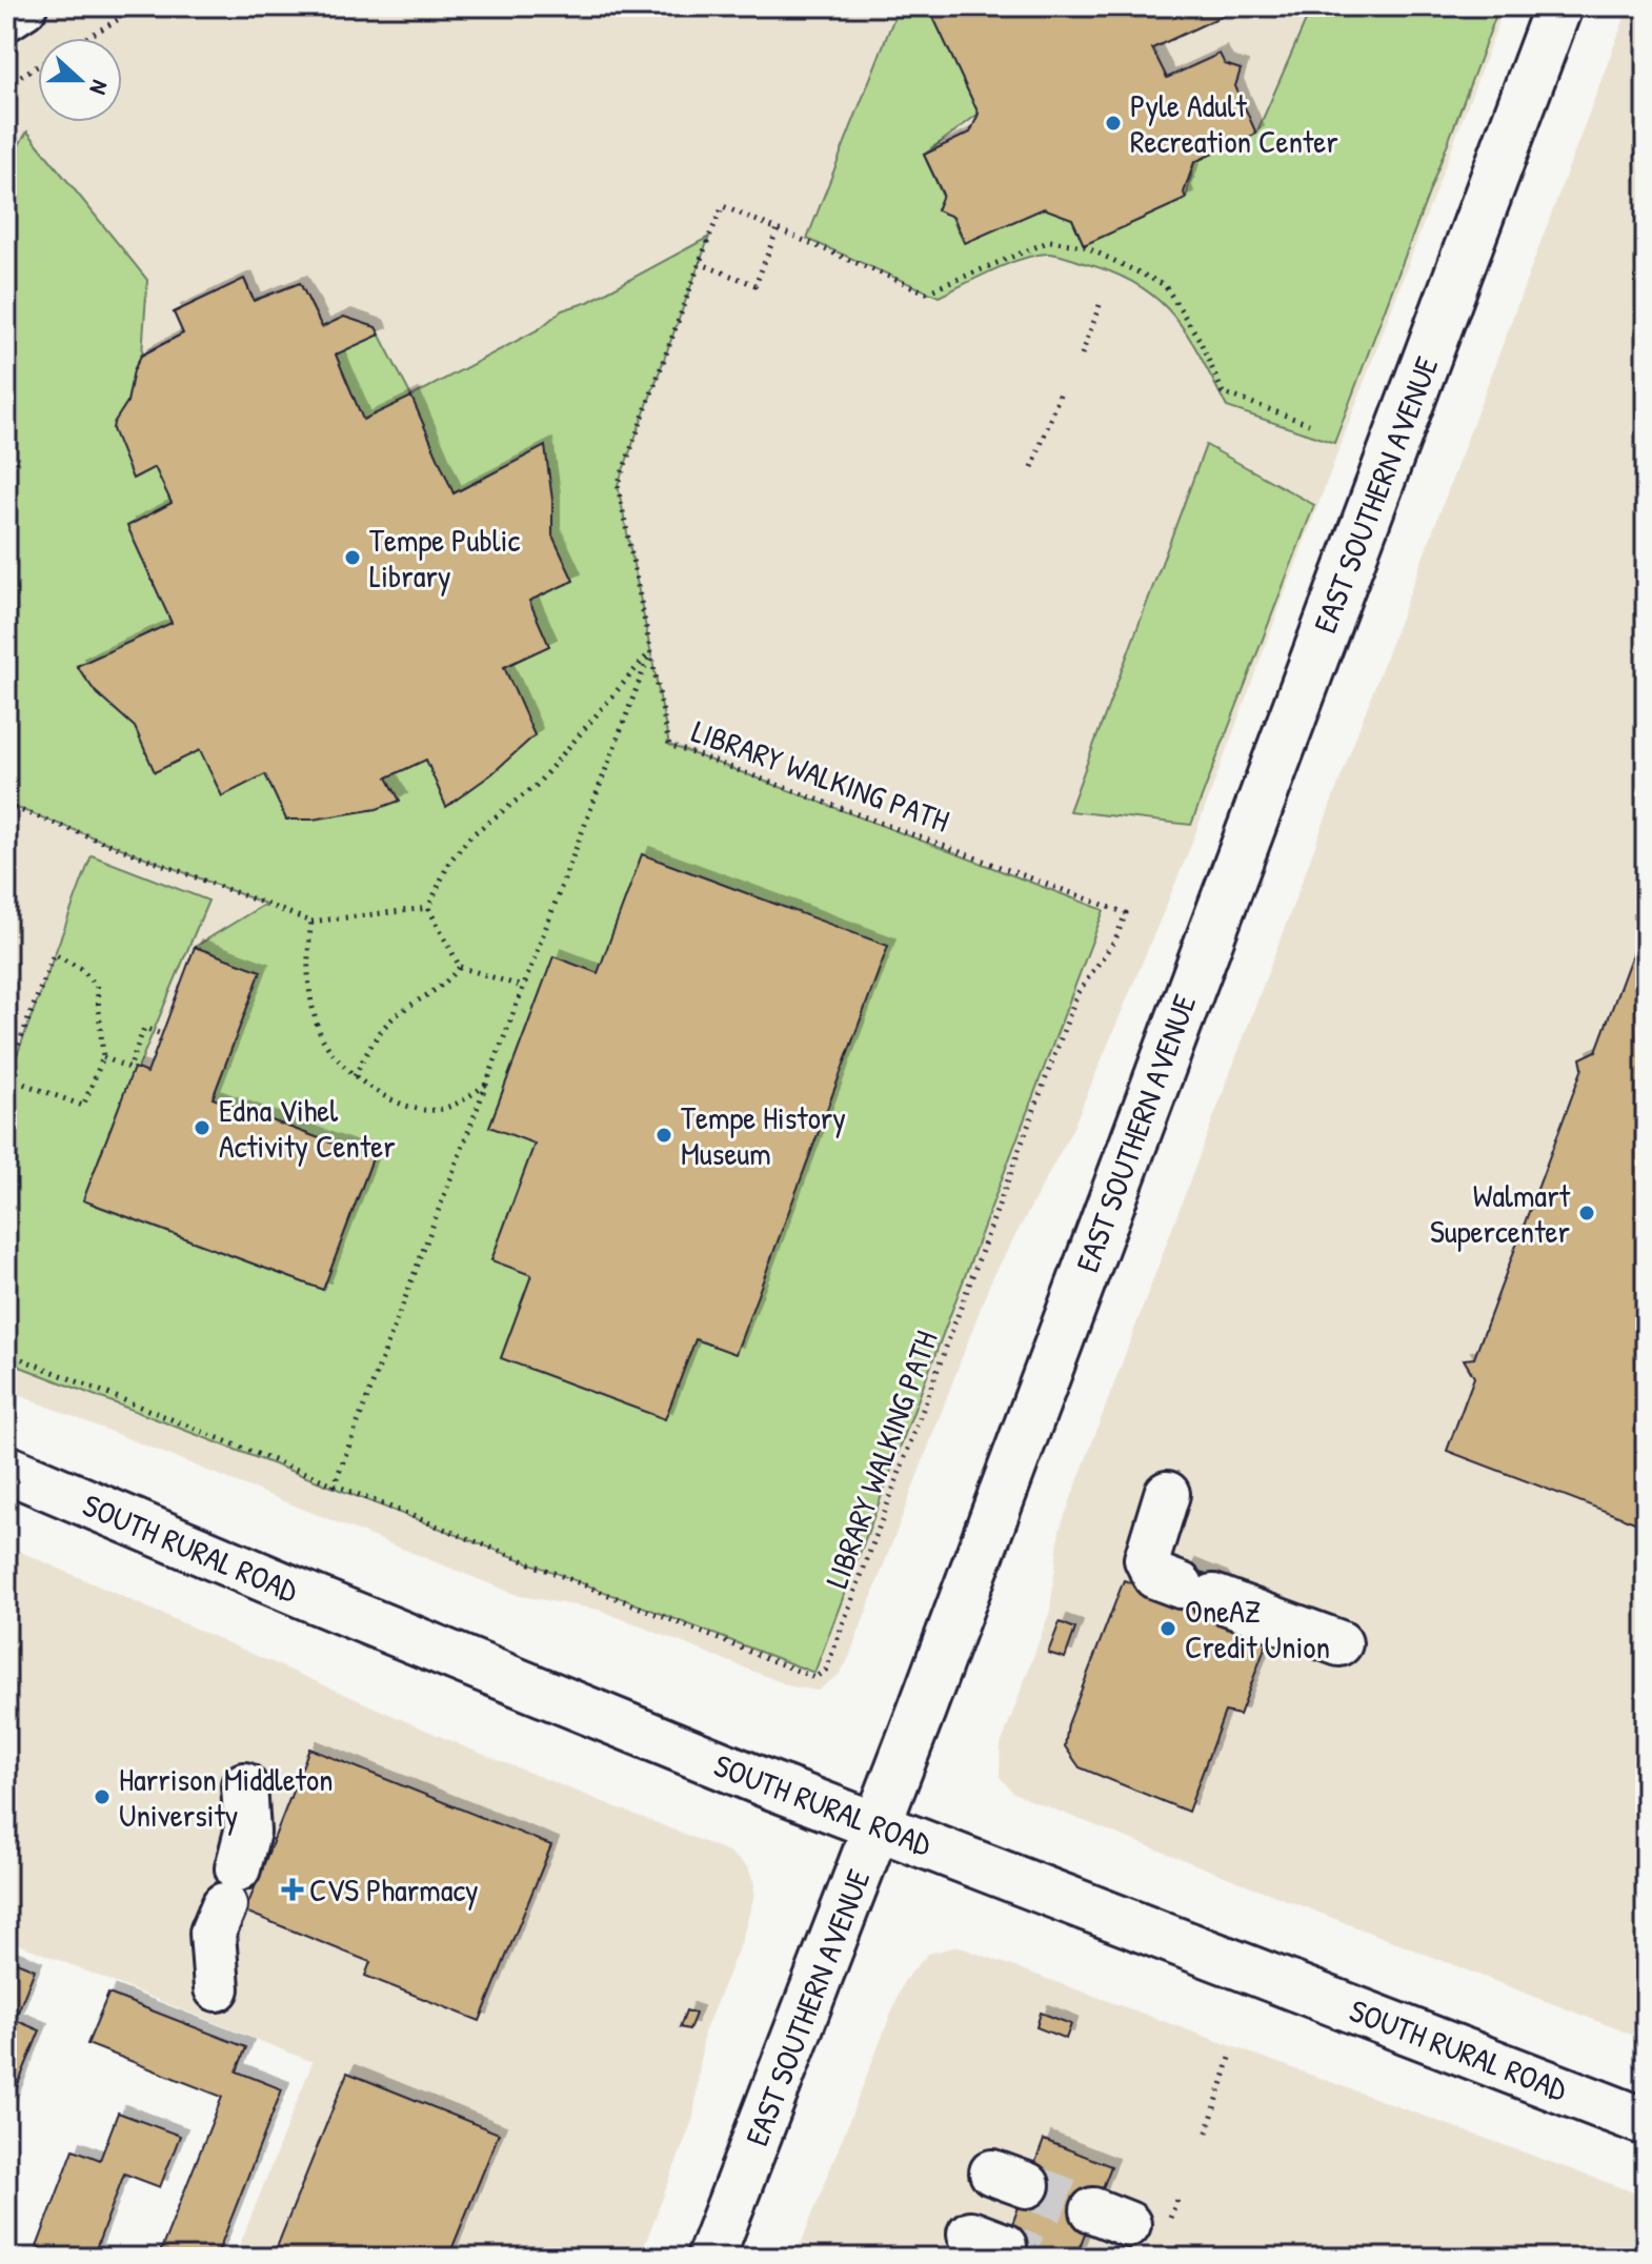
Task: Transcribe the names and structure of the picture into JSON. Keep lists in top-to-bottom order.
{
  "streets": {
    "main road": ["EAST SOUTHERN AVENUE", "SOUTH RURAL ROAD"],
    "path": ["LIBRARY WALKING PATH"]
  },
  "crossings": [
    ["EAST SOUTHERN AVENUE", "SOUTH RURAL ROAD"]
  ],
  "places": {
    "other": [
      "Pyle Adult Recreation Center",
      "Tempe Public Library",
      "Edna Vihel Activity Center",
      "Tempe History Museum",
      "Walmart Supercenter",
      "OneAZ Credit Union",
      "Harrison Middleton University"
    ],
    "health": ["CVS Pharmacy"]
  },
  "north": "right"
}
